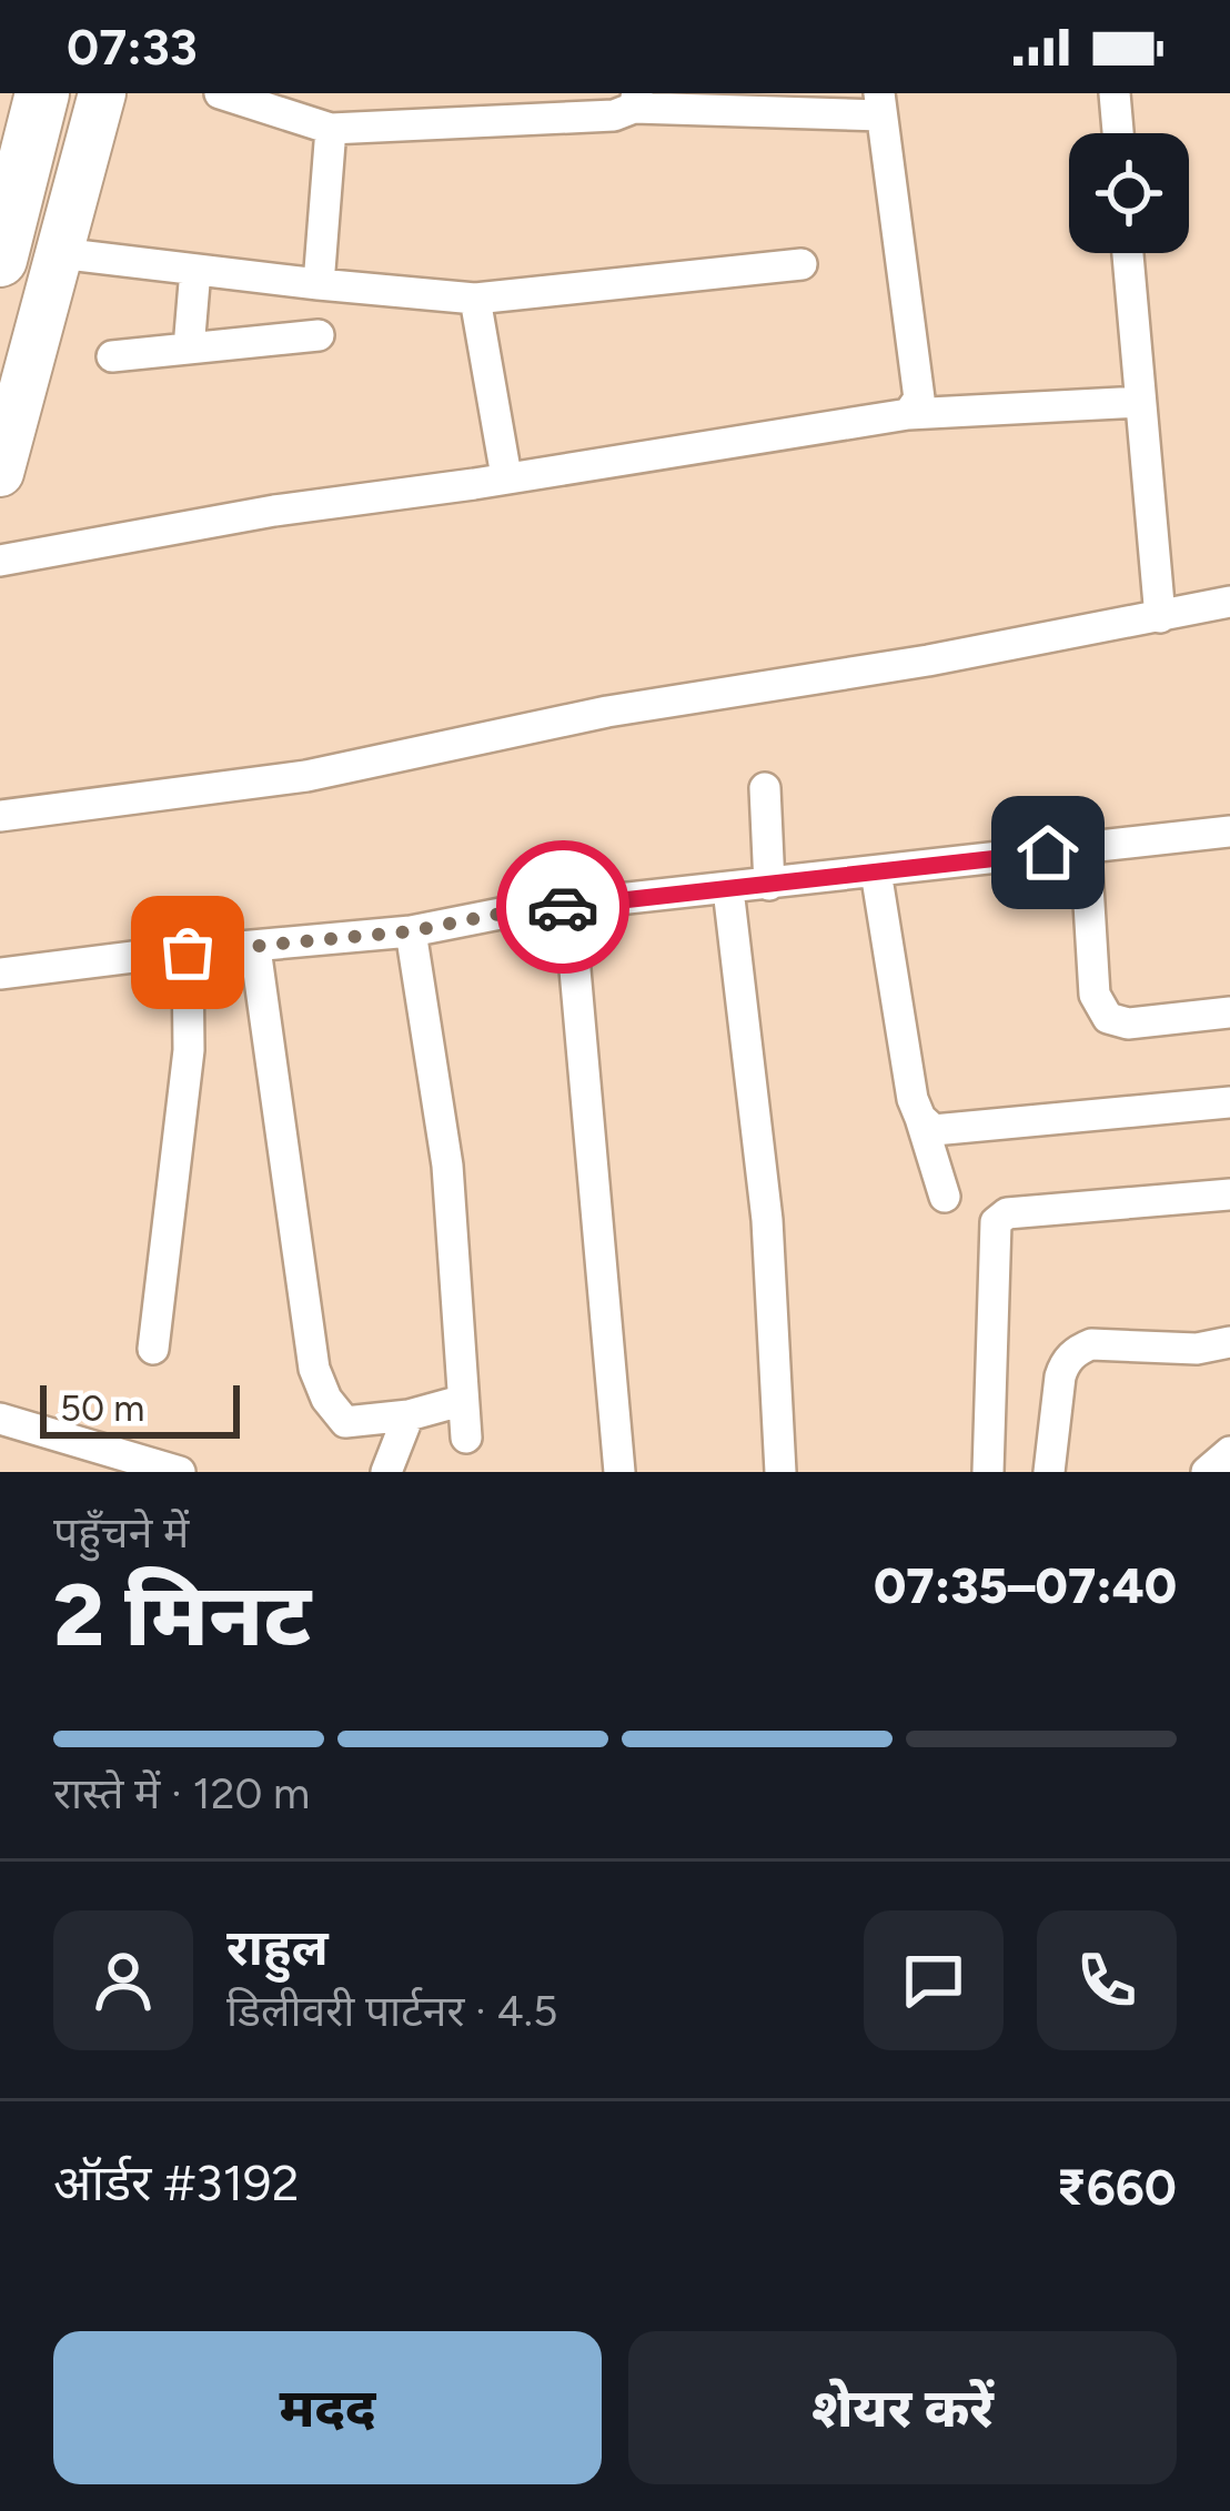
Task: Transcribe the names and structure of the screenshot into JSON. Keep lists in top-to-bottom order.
{
  "scale_bar": "50 m",
  "page": {
    "status": "07:33",
    "scale": "50 m",
    "heading": ["2 मिनट", "पहुँचने में", "07:35–07:40"],
    "panel": [
      "राहुल",
      "डिलीवरी पार्टनर · 4.5",
      "ऑर्डर #3192",
      "₹660"
    ],
    "bar": "रास्ते में · 120 m",
    "buttons": ["मदद", "शेयर करें"]
  }
}
